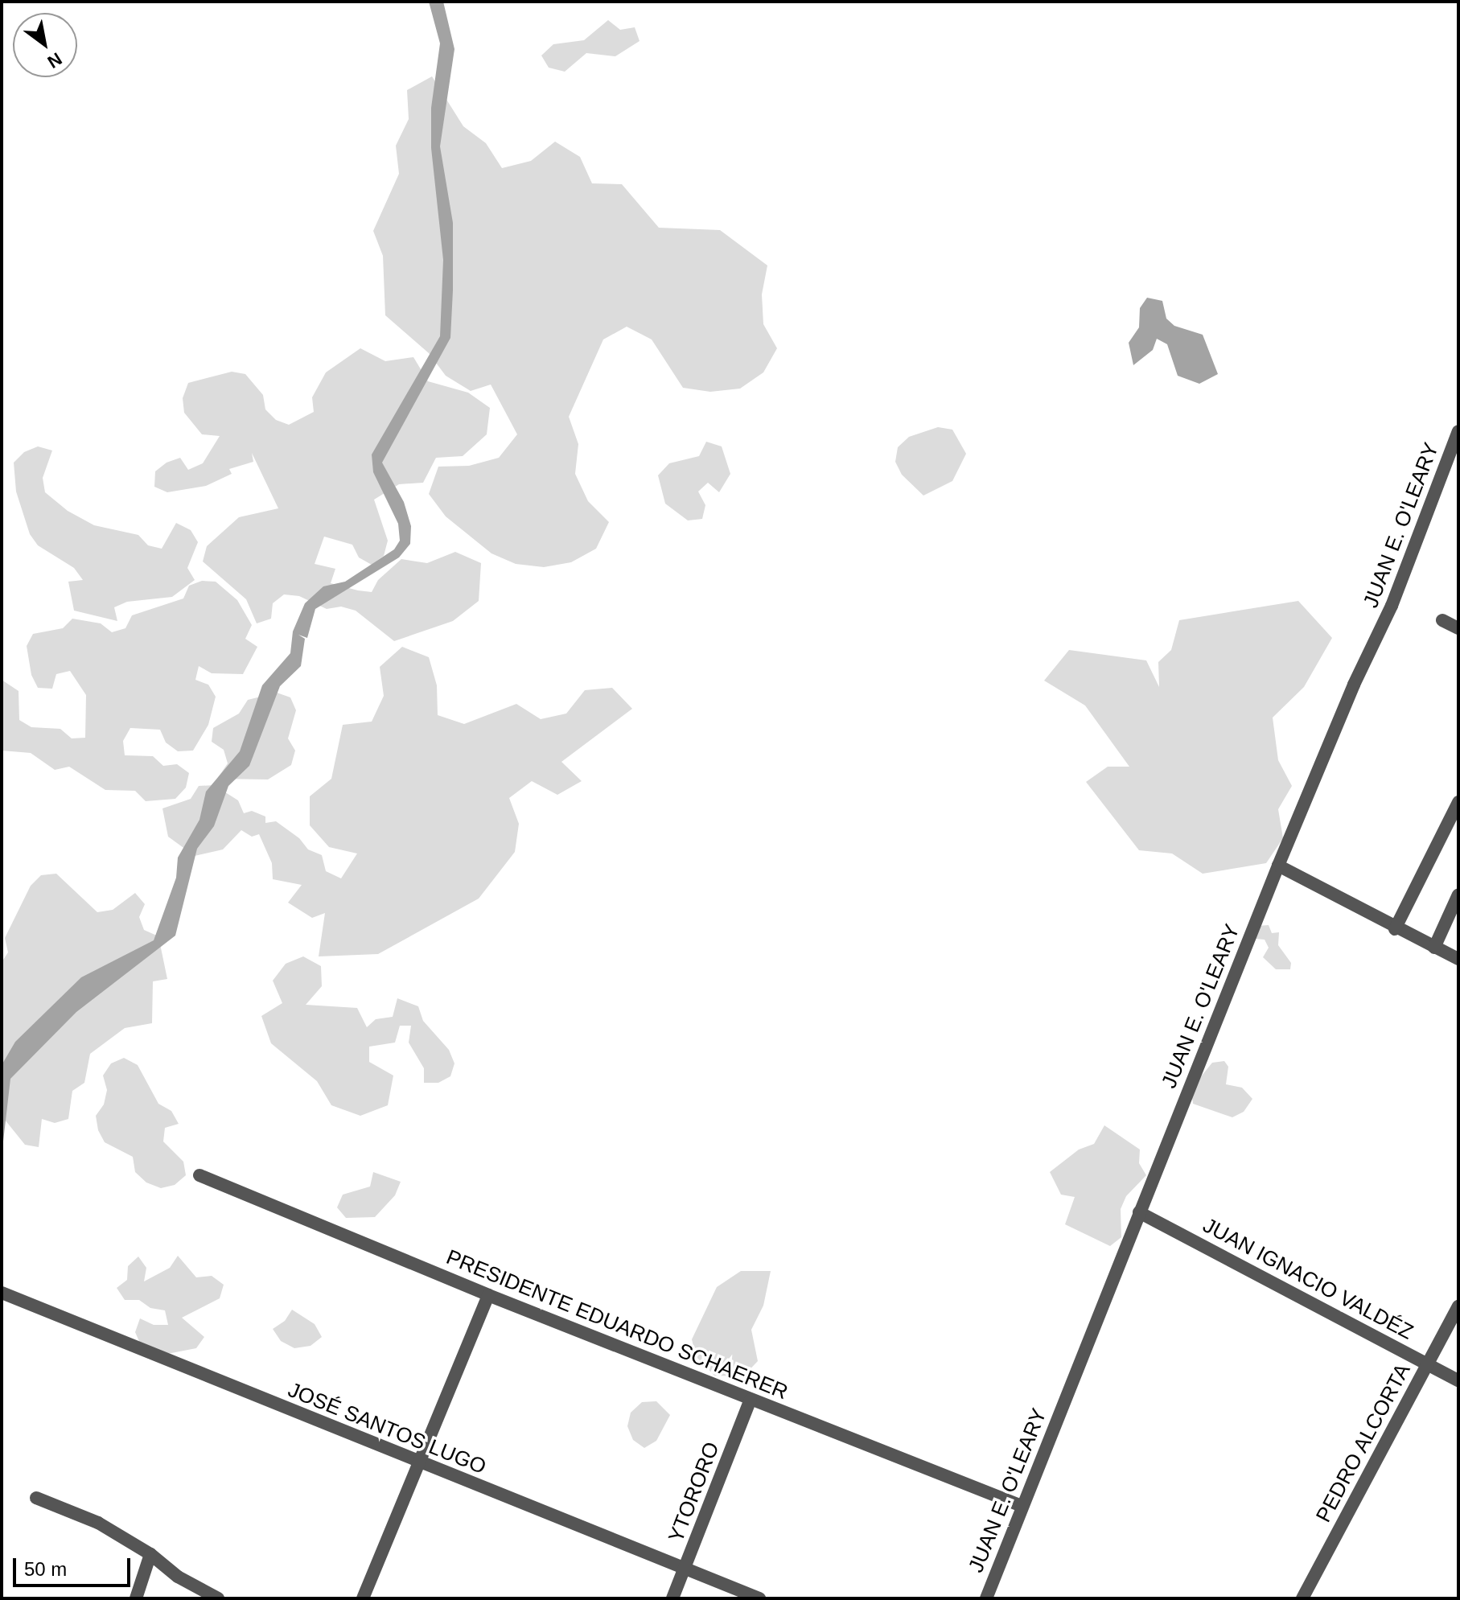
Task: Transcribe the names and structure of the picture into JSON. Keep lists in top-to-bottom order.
{
  "streets": {
    "street": [
      "JUAN E. O'LEARY",
      "JUAN IGNACIO VALDÉZ",
      "PRESIDENTE EDUARDO SCHAERER",
      "JOSÉ SANTOS LUGO",
      "PEDRO ALCORTA",
      "YTORORO"
    ]
  },
  "crossings": [
    ["JUAN E. O'LEARY", "JUAN IGNACIO VALDÉZ"],
    ["JUAN E. O'LEARY", "PRESIDENTE EDUARDO SCHAERER"],
    ["JUAN IGNACIO VALDÉZ", "PEDRO ALCORTA"],
    ["PRESIDENTE EDUARDO SCHAERER", "YTORORO"],
    ["JOSÉ SANTOS LUGO", "YTORORO"]
  ],
  "scale_bar": "50 m",
  "north": "bottom right"
}
